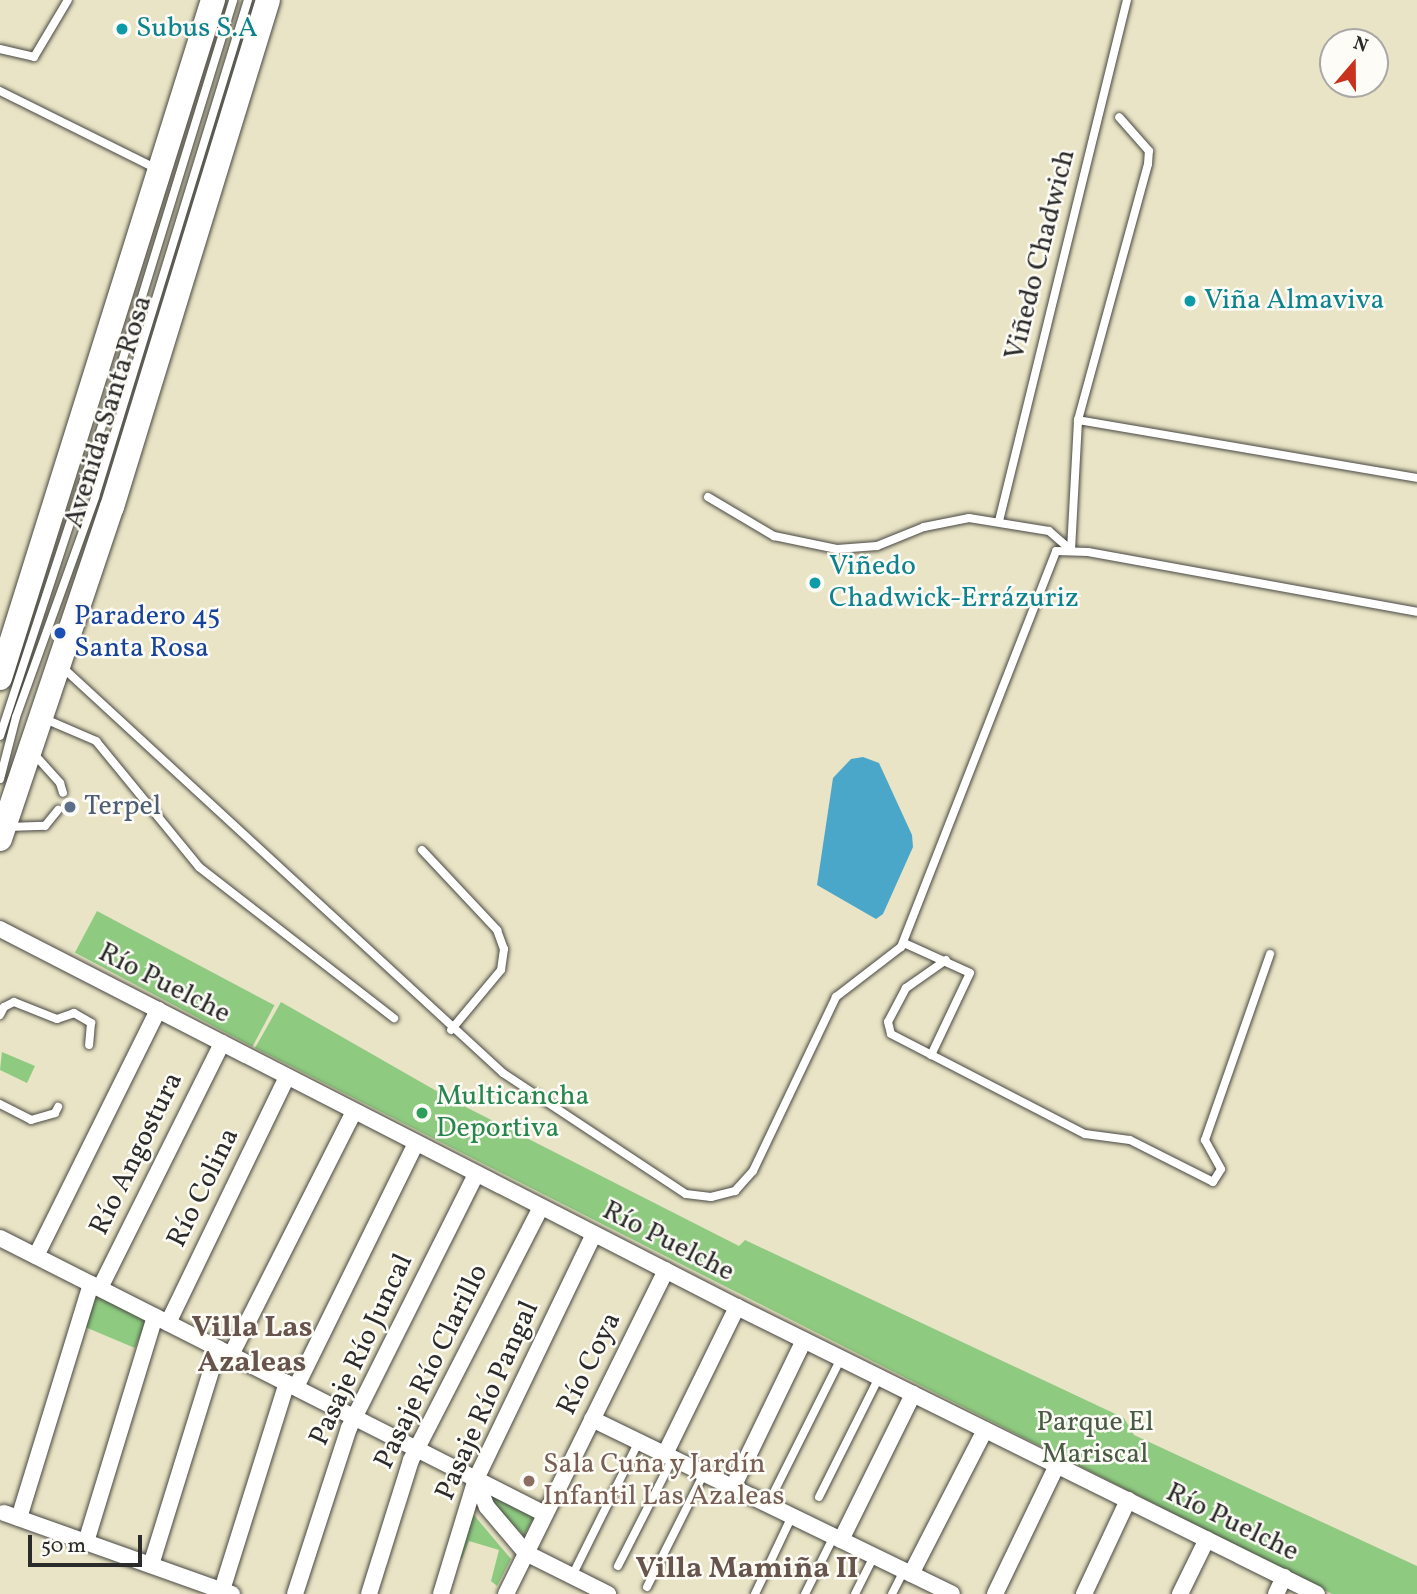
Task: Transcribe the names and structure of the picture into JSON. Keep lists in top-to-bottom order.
{
  "streets": {
    "main road": ["Avenida Santa Rosa"],
    "street": [
      "Río Puelche",
      "Río Angostura",
      "Río Colina",
      "Pasaje Río Juncal",
      "Río Coya",
      "Pasaje Río Clarillo",
      "Pasaje Río Pangal"
    ],
    "lane": ["Viñedo Chadwich"]
  },
  "crossings": [
    ["Río Puelche", "Río Angostura"],
    ["Río Puelche", "Río Colina"],
    ["Río Puelche", "Pasaje Río Juncal"],
    ["Río Puelche", "Río Coya"],
    ["Río Puelche", "Pasaje Río Clarillo"],
    ["Río Puelche", "Pasaje Río Pangal"],
    ["Río Angostura", "Río Colina"]
  ],
  "districts": ["Villa Las Azaleas", "Villa Mamiña II"],
  "parks": ["Parque El Mariscal"],
  "places": [
    "Subus S.A",
    "Viña Almaviva",
    "Viñedo Chadwick-Errázuriz",
    "Paradero 45 Santa Rosa",
    "Terpel",
    "Multicancha Deportiva",
    "Sala Cuna y Jardín Infantil Las Azaleas"
  ],
  "scale_bar": "50 m",
  "north": "top"
}
